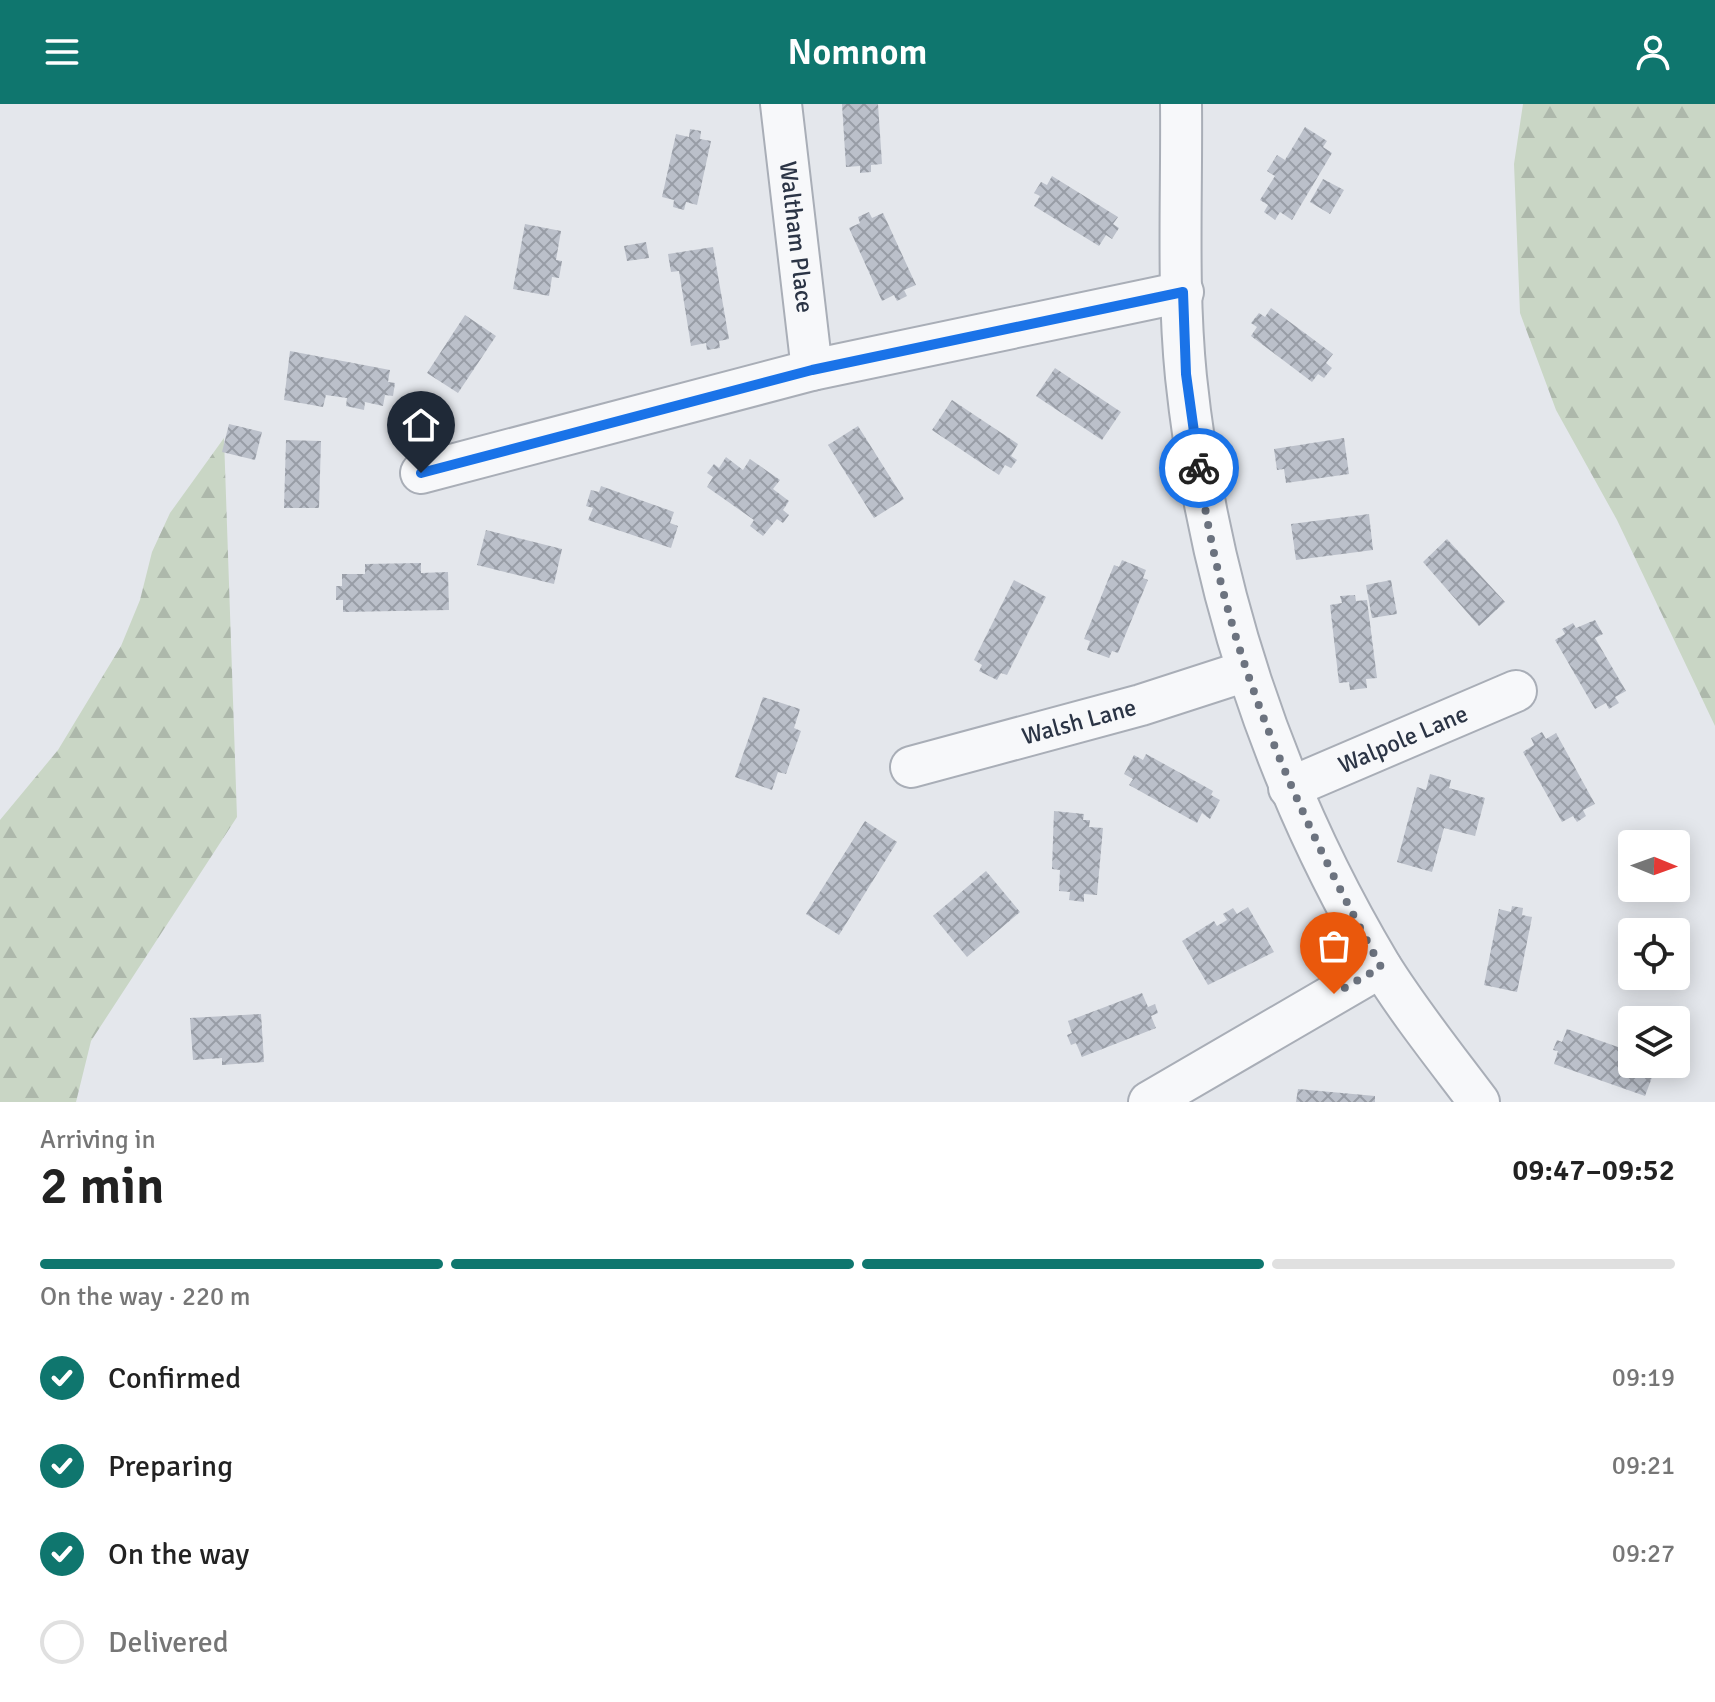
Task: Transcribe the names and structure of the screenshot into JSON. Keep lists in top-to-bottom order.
{
  "streets": {
    "street": ["Waltham Place", "Walsh Lane", "Walpole Lane"]
  },
  "north": "right",
  "page": {
    "header": "Nomnom",
    "heading": ["2 min", "Arriving in", "09:47–09:52"],
    "bar": "On the way · 220 m",
    "list": [
      ["Confirmed", "09:19"],
      ["Preparing", "09:21"],
      ["On the way", "09:27"],
      "Delivered"
    ]
  }
}
